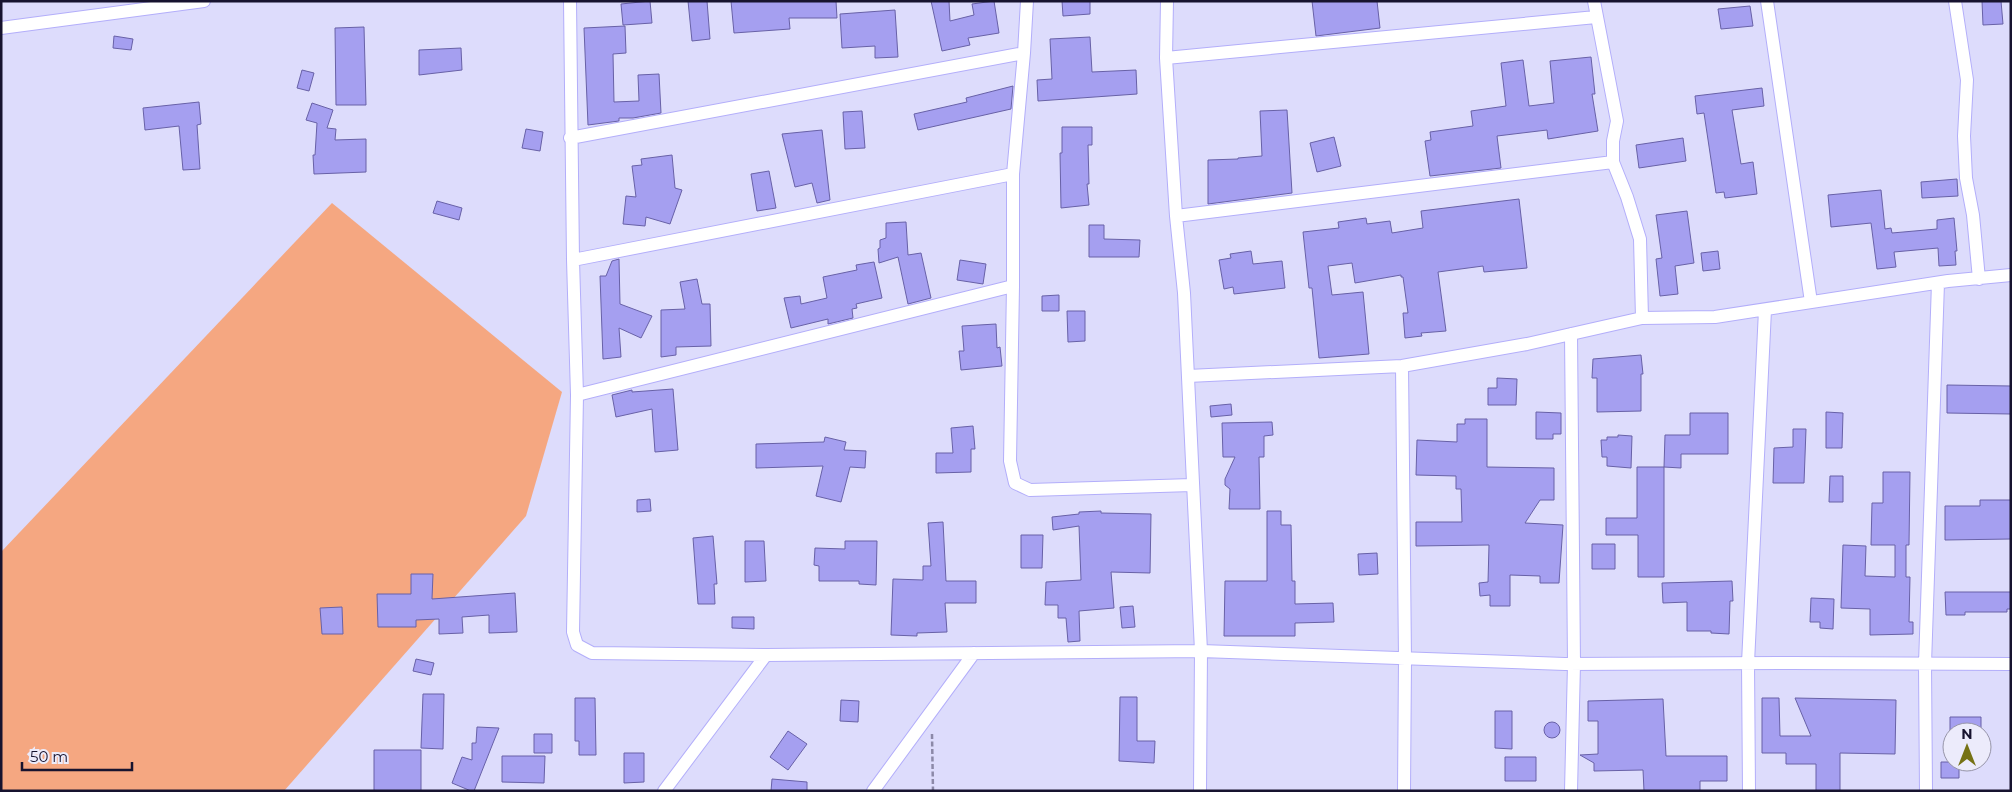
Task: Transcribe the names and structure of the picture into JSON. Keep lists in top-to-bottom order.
{
  "scale_bar": "50 m",
  "north": "top"
}
